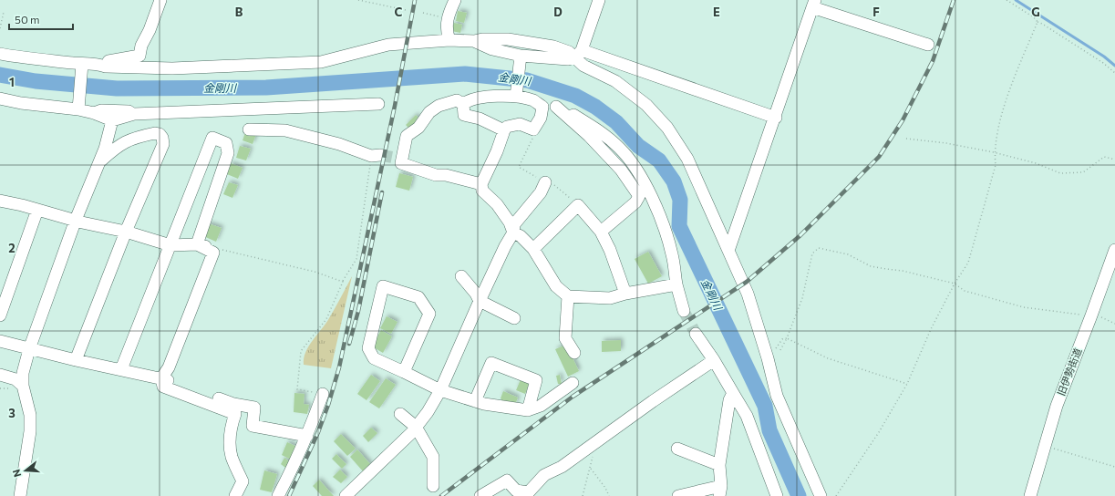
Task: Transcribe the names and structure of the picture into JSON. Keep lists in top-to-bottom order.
{
  "streets": {
    "street": ["旧伊勢街道"]
  },
  "water": ["金剛川"],
  "scale_bar": "50 m",
  "north": "left",
  "grid": {
    "columns": [
      "B",
      "C",
      "D",
      "E",
      "F",
      "G"
    ],
    "rows": ["1", "2", "3"]
  }
}
